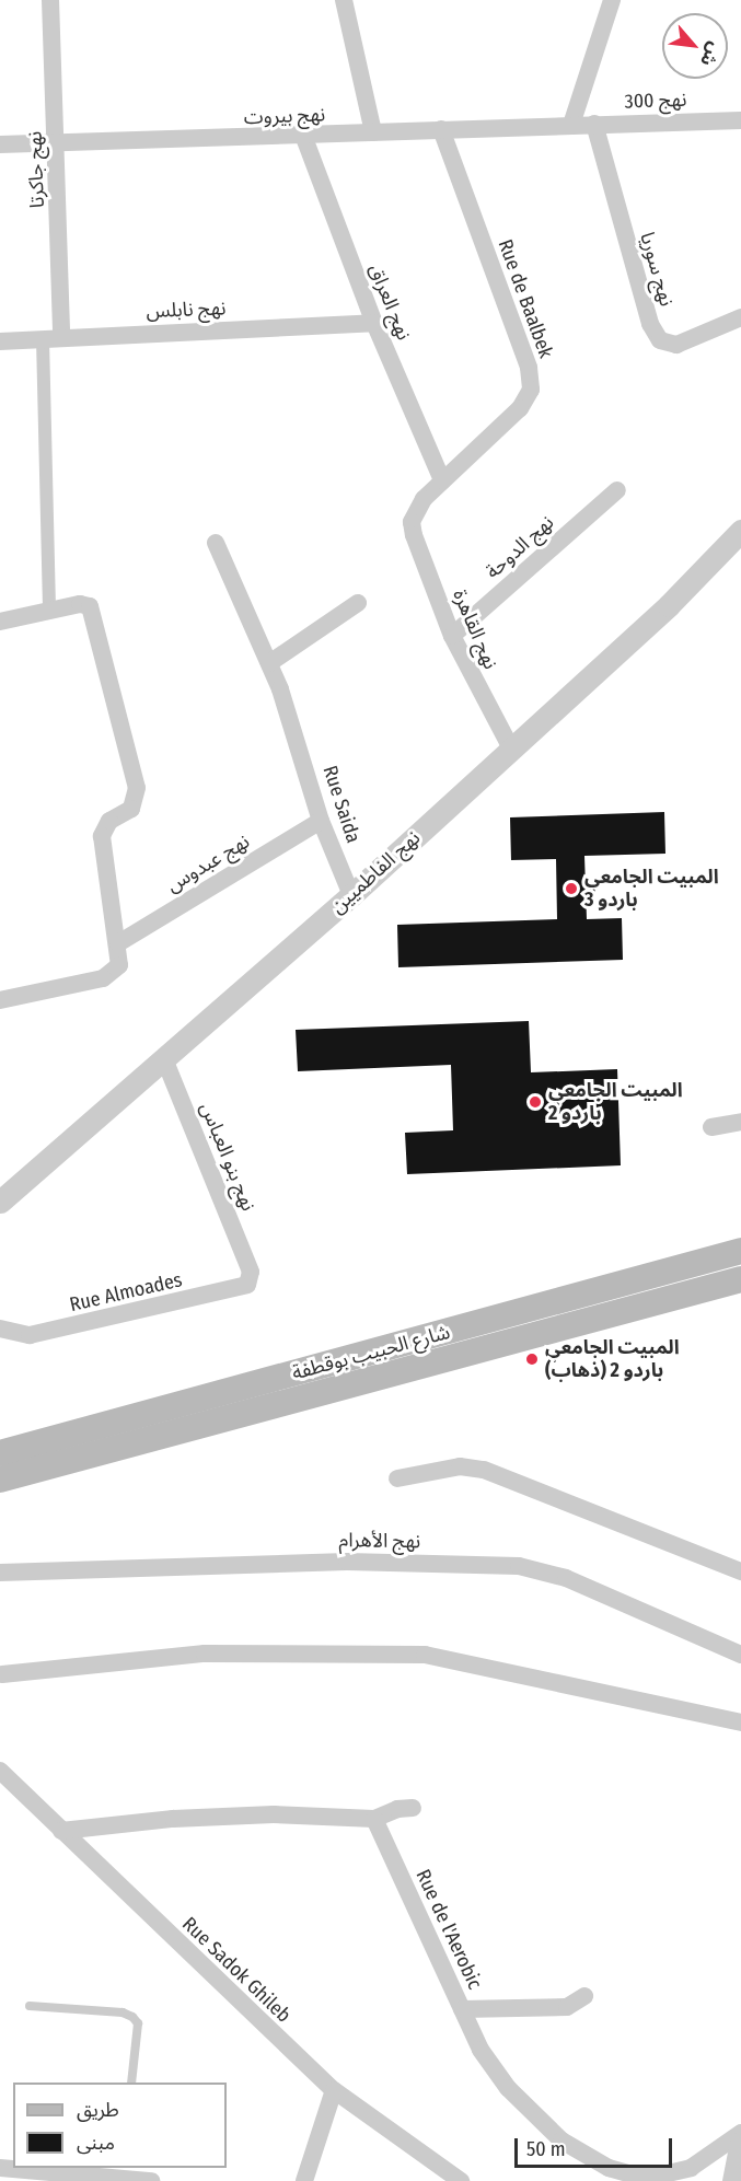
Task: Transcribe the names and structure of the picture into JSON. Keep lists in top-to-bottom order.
{
  "streets": {
    "main road": ["شارع الحبيب بوقطفة"],
    "street": [
      "نهج 300",
      "نهج بيروت",
      "نهج جاكرتا",
      "نهج سوريا",
      "Rue de Baalbek",
      "نهج العراق",
      "نهج نابلس",
      "نهج الدوحة",
      "نهج القاهرة",
      "Rue Saida",
      "نهج عبدوس",
      "نهج الفاطميين",
      "نهج بنو العباس",
      "Rue Almoades",
      "نهج الأهرام",
      "Rue de l'Aerobic",
      "Rue Sadok Ghileb"
    ]
  },
  "crossings": [
    ["نهج 300", "نهج بيروت"],
    ["نهج 300", "نهج سوريا"],
    ["نهج بيروت", "نهج جاكرتا"],
    ["نهج بيروت", "Rue de Baalbek"],
    ["نهج بيروت", "نهج العراق"],
    ["نهج جاكرتا", "نهج نابلس"],
    ["Rue de Baalbek", "نهج العراق"],
    ["Rue de Baalbek", "نهج القاهرة"],
    ["نهج العراق", "نهج نابلس"],
    ["نهج الدوحة", "نهج القاهرة"],
    ["نهج القاهرة", "نهج الفاطميين"],
    ["Rue Saida", "نهج عبدوس"],
    ["Rue Saida", "نهج الفاطميين"],
    ["نهج الفاطميين", "نهج بنو العباس"],
    ["نهج بنو العباس", "Rue Almoades"]
  ],
  "places": ["المبيت الجامعي باردو 3", "المبيت الجامعي باردو 2", "المبيت الجامعي باردو 2 (ذهاب)"],
  "legend": ["طريق", "مبنى"],
  "scale_bar": "50 m",
  "north": "bottom right"
}
